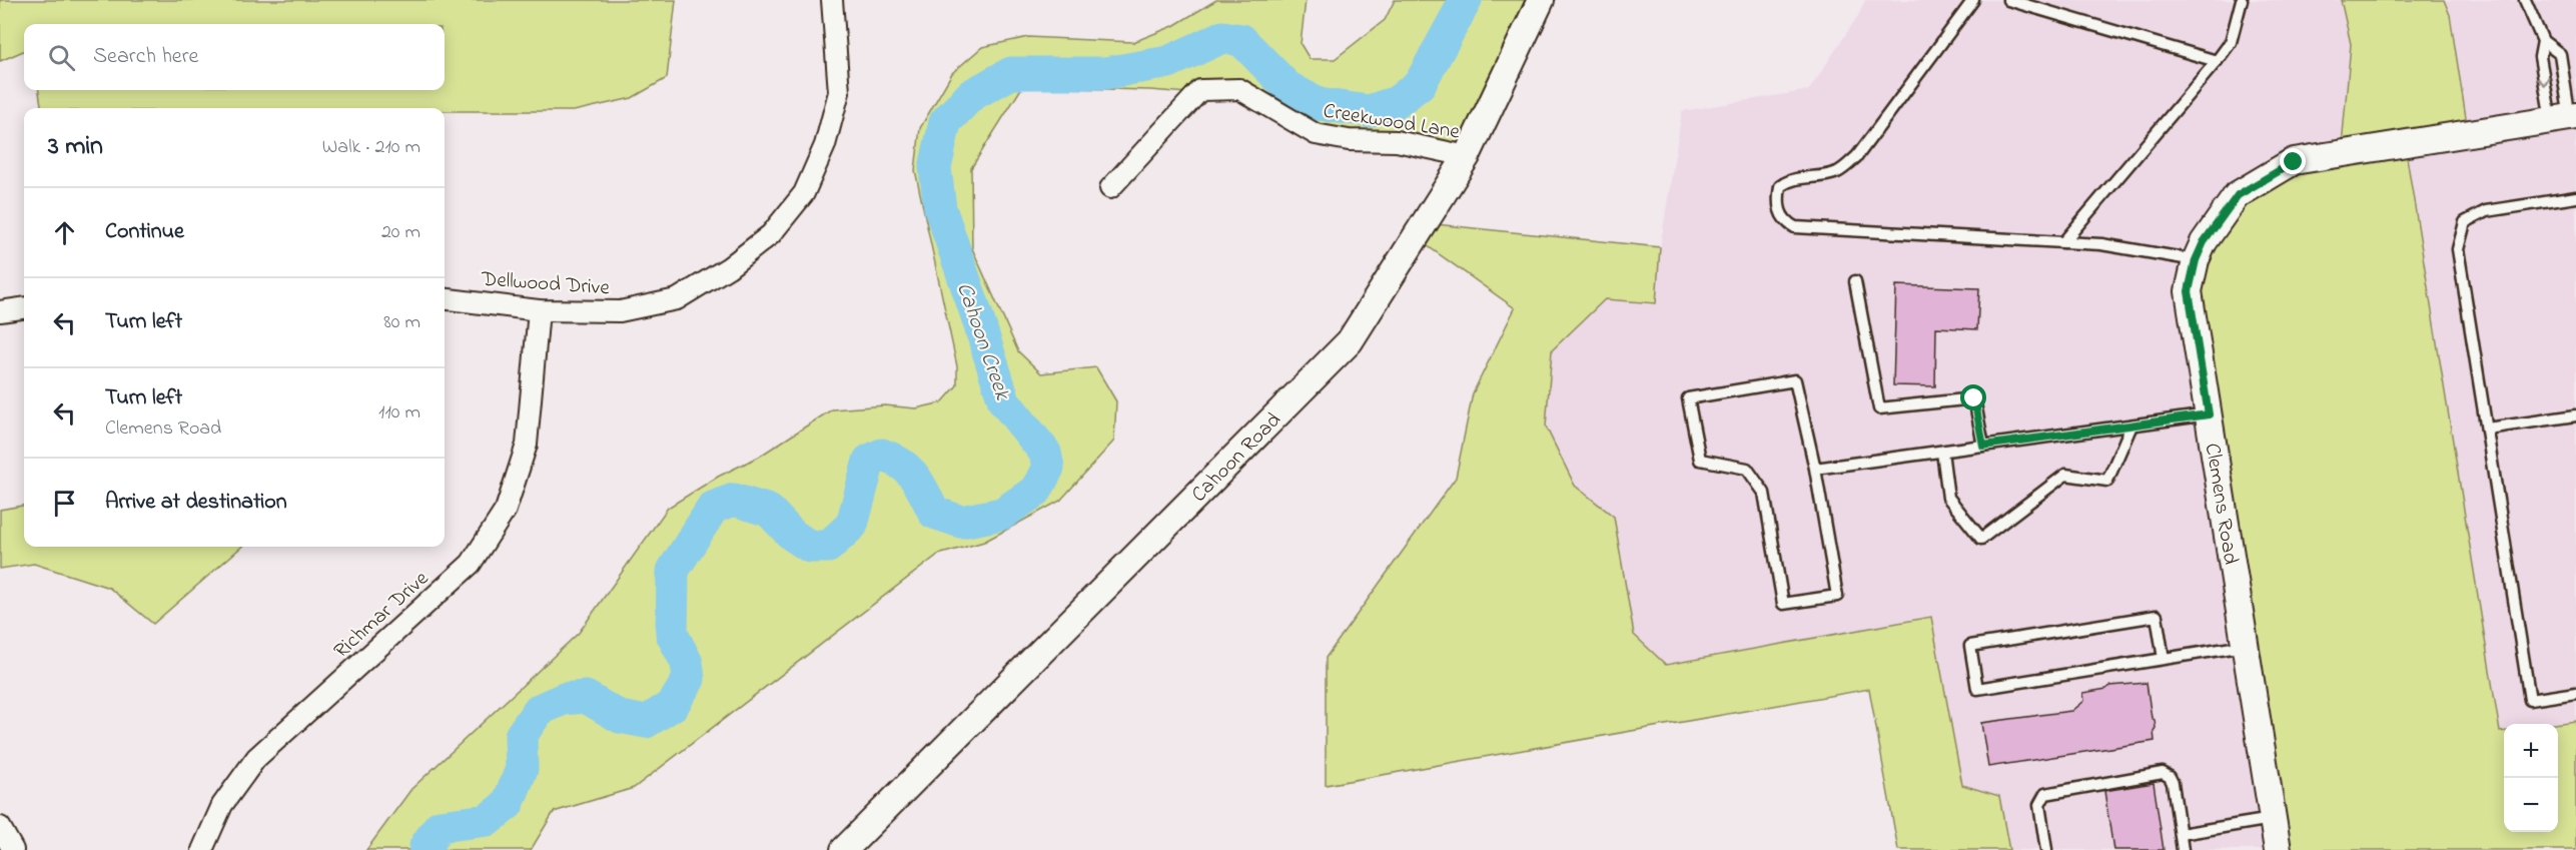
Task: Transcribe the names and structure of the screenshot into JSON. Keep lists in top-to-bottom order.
{
  "streets": {
    "street": [
      "Creekwood Lane",
      "Dellwood Drive",
      "Cahoon Road",
      "Clemens Road",
      "Richmar Drive"
    ]
  },
  "crossings": [
    ["Creekwood Lane", "Cahoon Road"],
    ["Dellwood Drive", "Richmar Drive"]
  ],
  "water": ["Cahoon Creek"],
  "page": {
    "search": "Search here",
    "heading": ["3 min", "Walk · 210 m"],
    "list": [
      ["Continue", "20 m"],
      ["Turn left", "80 m"],
      ["Turn left", "Clemens Road", "110 m"],
      "Arrive at destination"
    ],
    "map_buttons": ["+", "−"]
  }
}
